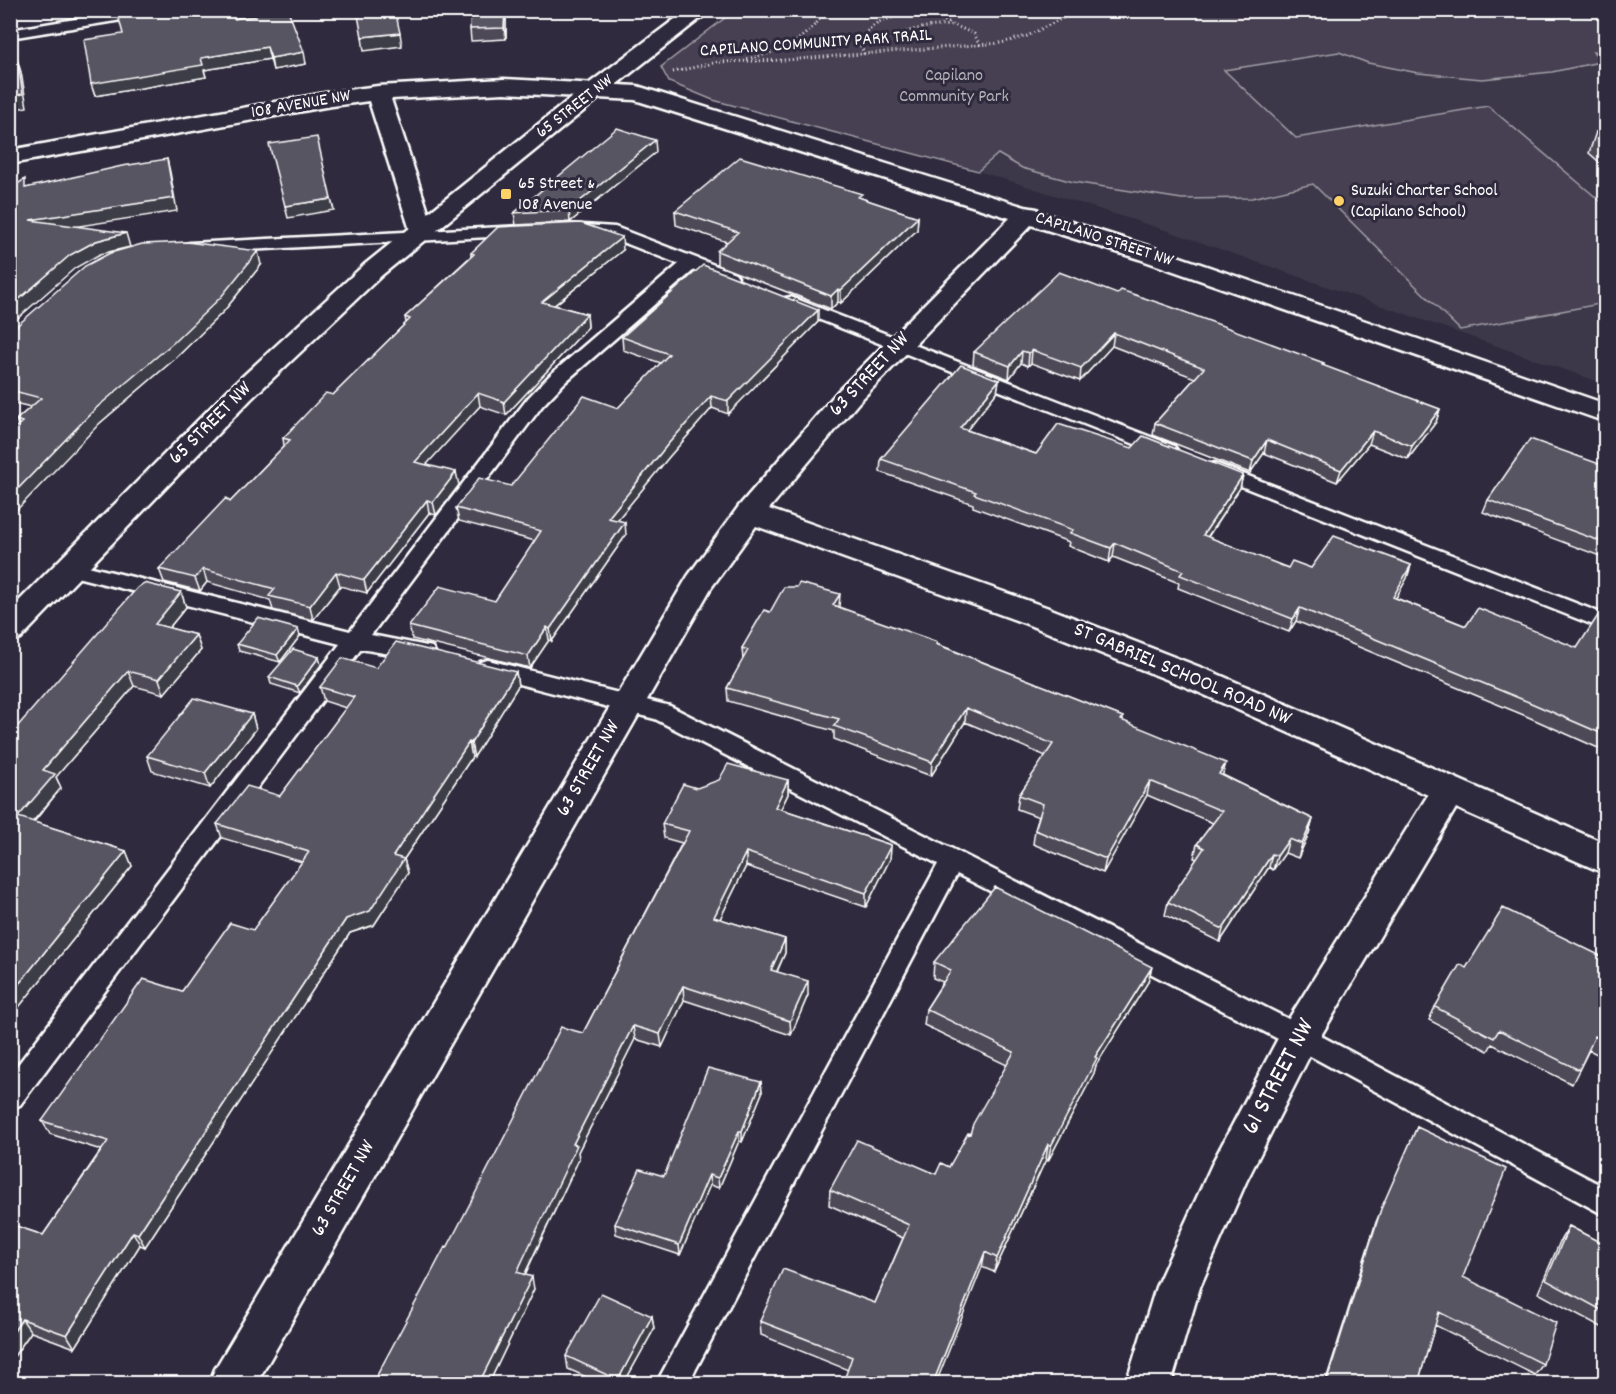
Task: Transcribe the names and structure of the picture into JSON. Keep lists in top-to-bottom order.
{
  "streets": {
    "street": [
      "108 AVENUE NW",
      "65 STREET NW",
      "CAPILANO STREET NW",
      "63 STREET NW",
      "ST GABRIEL SCHOOL ROAD NW",
      "61 STREET NW"
    ],
    "path": ["CAPILANO COMMUNITY PARK TRAIL"]
  },
  "crossings": [
    ["108 AVENUE NW", "65 STREET NW"],
    ["108 AVENUE NW", "CAPILANO STREET NW"],
    ["65 STREET NW", "CAPILANO STREET NW"],
    ["CAPILANO STREET NW", "63 STREET NW"],
    ["63 STREET NW", "ST GABRIEL SCHOOL ROAD NW"],
    ["ST GABRIEL SCHOOL ROAD NW", "61 STREET NW"]
  ],
  "parks": ["Capilano Community Park"],
  "places": {
    "transit": ["65 Street & 108 Avenue"],
    "other": ["Suzuki Charter School (Capilano School)"]
  }
}
